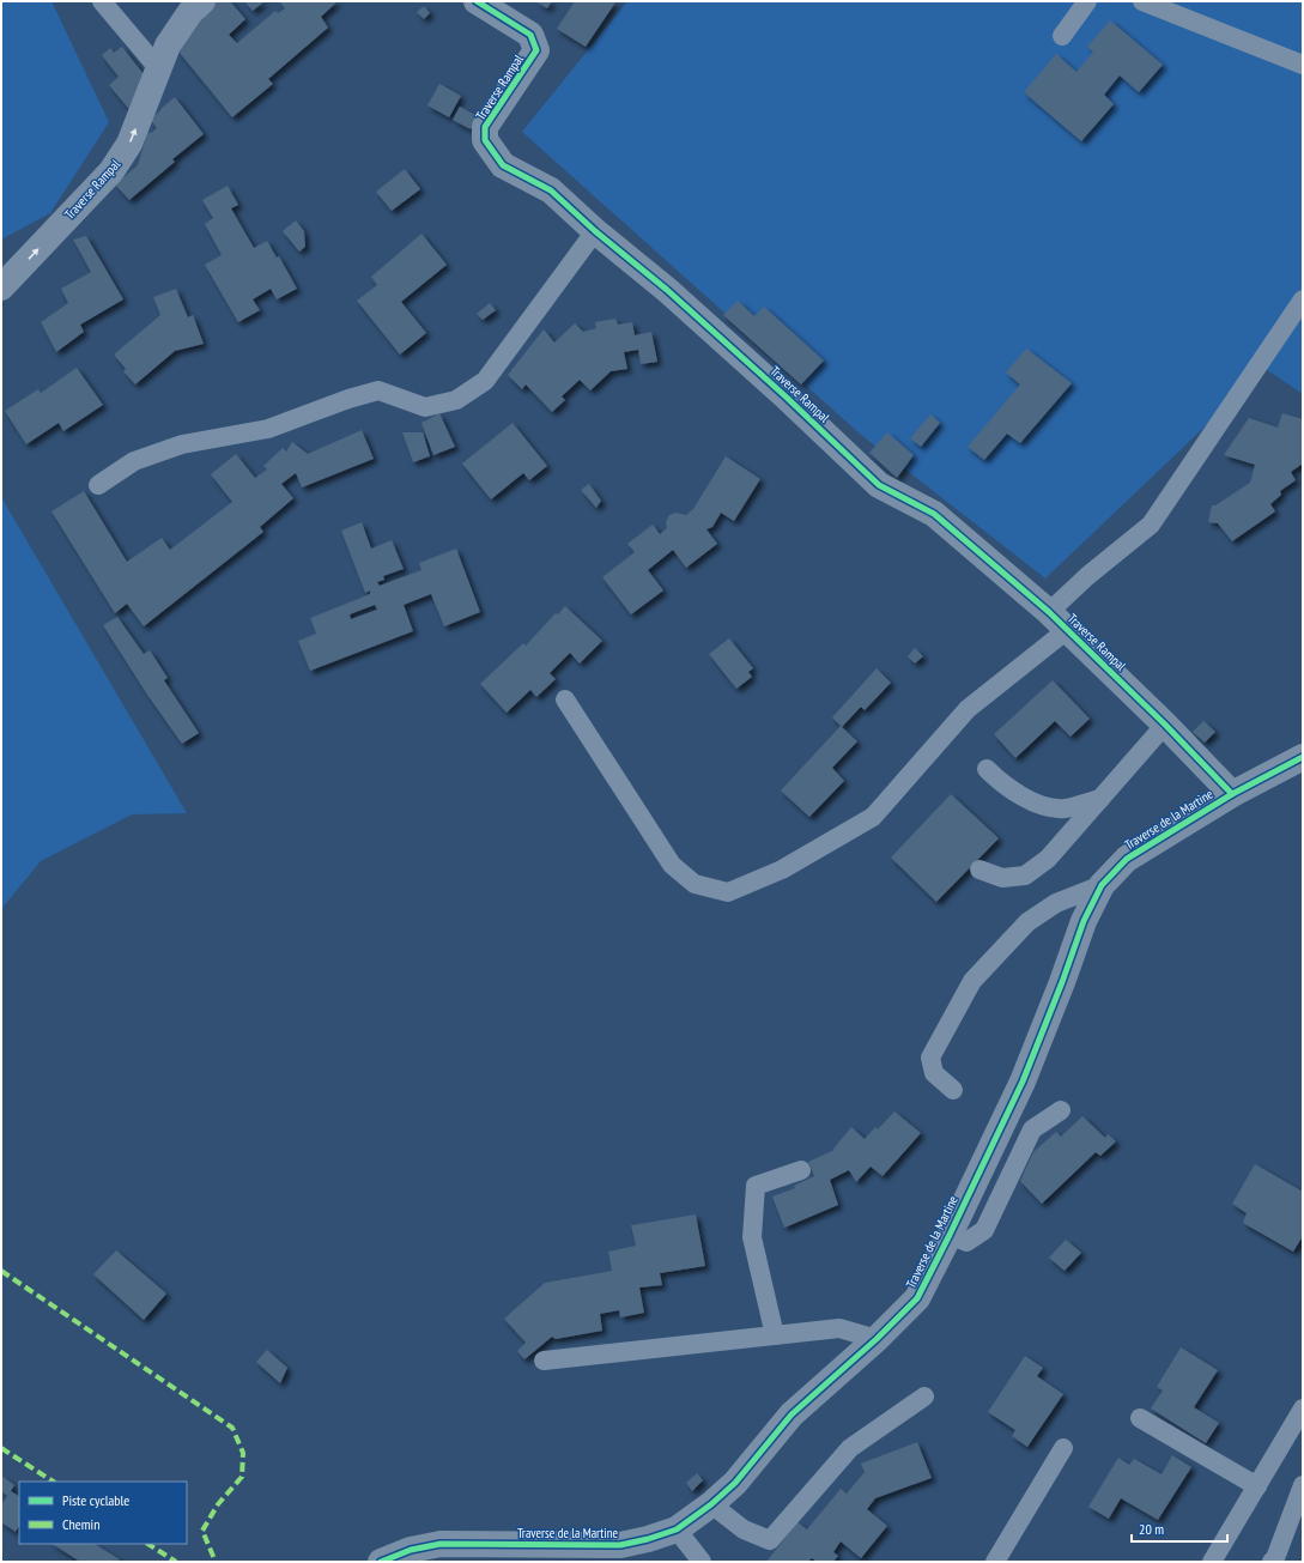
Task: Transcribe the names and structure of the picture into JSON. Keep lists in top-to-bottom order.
{
  "streets": {
    "street": ["Traverse Rampal", "Traverse de la Martine"]
  },
  "crossings": [
    ["Traverse Rampal", "Traverse de la Martine"]
  ],
  "legend": ["Piste cyclable", "Chemin"],
  "scale_bar": "20 m"
}
